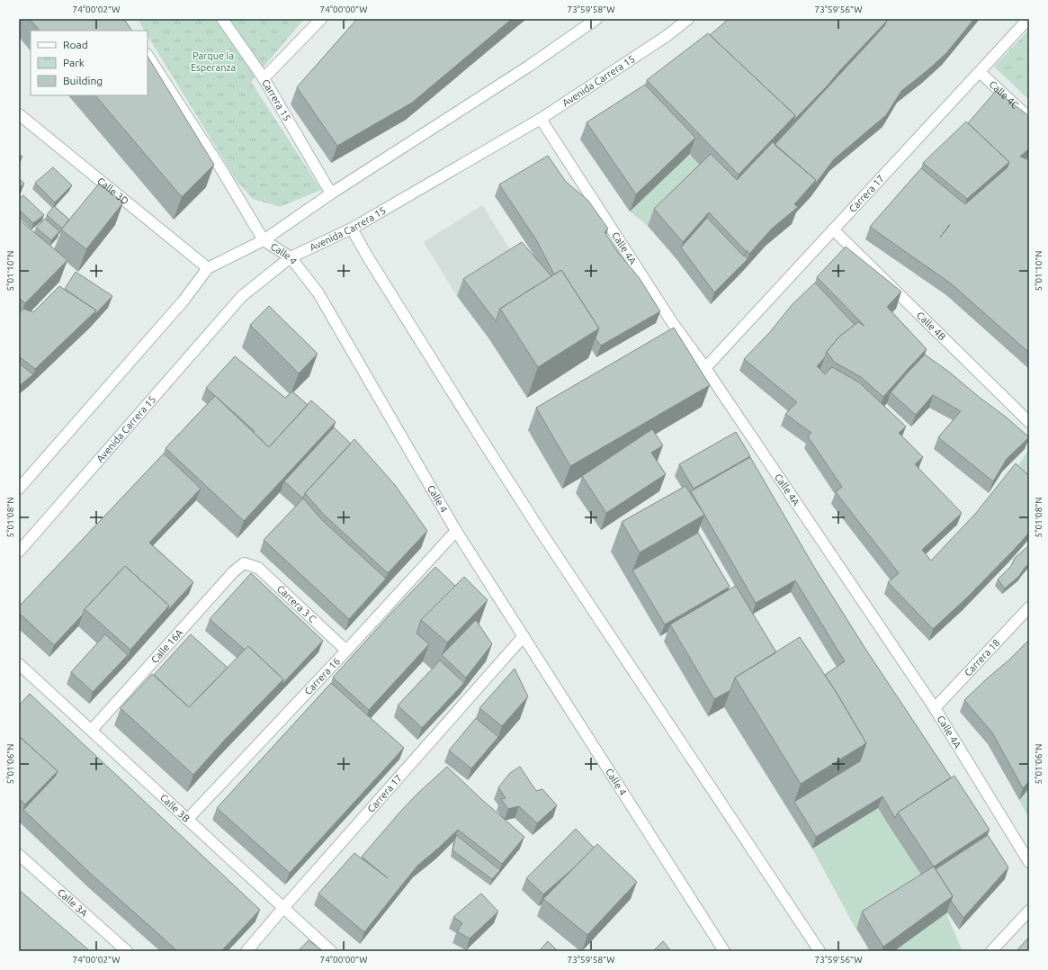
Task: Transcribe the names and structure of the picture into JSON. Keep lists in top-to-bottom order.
{
  "streets": {
    "street": [
      "Avenida Carrera 15",
      "Calle 4C",
      "Carrera 15",
      "Calle 3D",
      "Carrera 17",
      "Calle 4A",
      "Calle 4",
      "Calle 4B",
      "Carrera 3 C",
      "Calle 16A",
      "Carrera 18",
      "Carrera 16",
      "Calle 3B",
      "Calle 3A"
    ]
  },
  "crossings": [
    ["Avenida Carrera 15", "Calle 4A"],
    ["Avenida Carrera 15", "Calle 4"],
    ["Calle 4C", "Carrera 17"],
    ["Carrera 17", "Calle 4A"],
    ["Carrera 17", "Calle 4"],
    ["Carrera 17", "Calle 4B"],
    ["Carrera 17", "Calle 3B"],
    ["Calle 4A", "Carrera 18"],
    ["Calle 4", "Carrera 16"],
    ["Carrera 3 C", "Calle 16A"],
    ["Carrera 3 C", "Carrera 16"],
    ["Calle 16A", "Calle 3B"],
    ["Carrera 16", "Calle 3B"]
  ],
  "parks": ["Parque la Esperanza"],
  "legend": ["Road", "Park", "Building"],
  "coordinates": [
    "74°00'02\"W",
    "74°00'00\"W",
    "73°59'58\"W",
    "73°59'56\"W",
    "5°01'10\"N",
    "5°01'08\"N",
    "5°01'06\"N"
  ]
}
